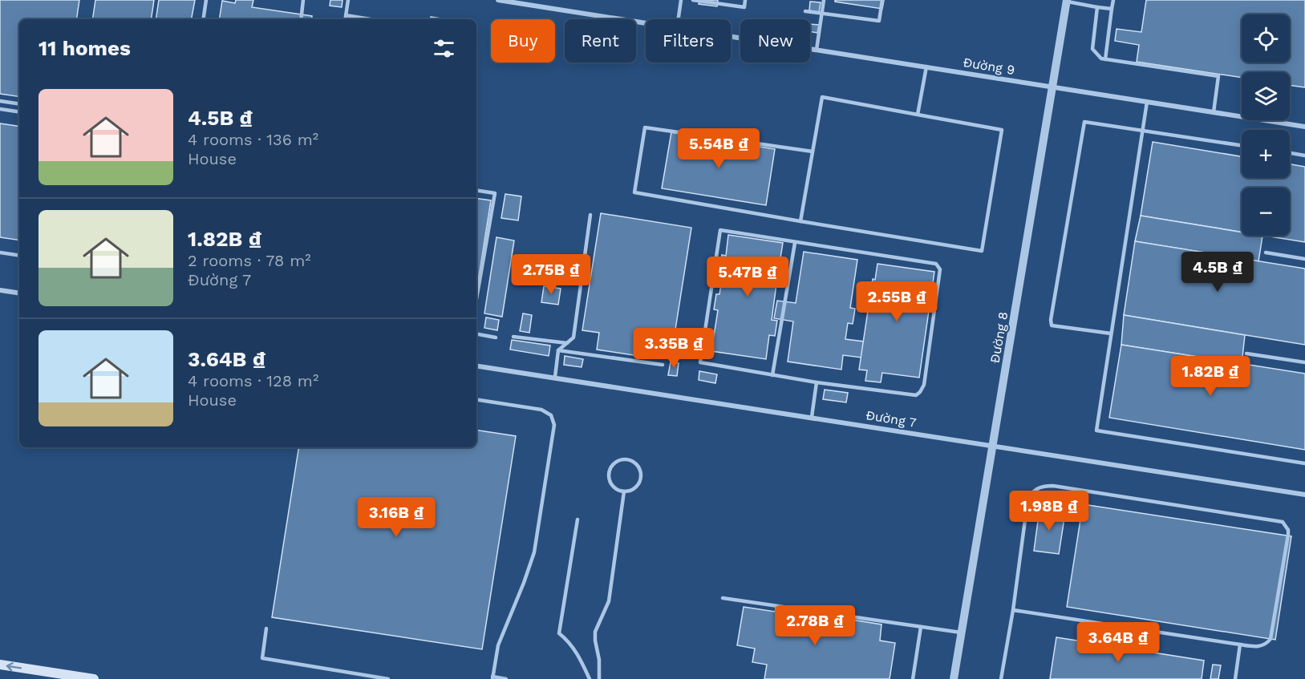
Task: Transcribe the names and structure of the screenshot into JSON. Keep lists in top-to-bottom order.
{
  "streets": {
    "street": ["Đường 9", "Đường 8", "Đường 7"]
  },
  "crossings": [
    ["Đường 9", "Đường 8"],
    ["Đường 8", "Đường 7"]
  ],
  "page": {
    "map_buttons": ["+", "−"],
    "chip": [
      "Buy",
      "Rent",
      "Filters",
      "New"
    ],
    "heading": "11 homes",
    "list": [
      {
        "name": "4.5B ₫",
        "note": "4 rooms · 136 m² · House"
      },
      {
        "name": "1.82B ₫",
        "note": "2 rooms · 78 m² · Đường 7"
      },
      {
        "name": "3.64B ₫",
        "note": "4 rooms · 128 m² · House"
      }
    ],
    "price": [
      "5.54B ₫",
      "4.5B ₫",
      "2.75B ₫",
      "5.47B ₫",
      "2.55B ₫",
      "3.35B ₫",
      "1.82B ₫",
      "1.98B ₫",
      "3.16B ₫",
      "2.78B ₫",
      "3.64B ₫"
    ]
  }
}
